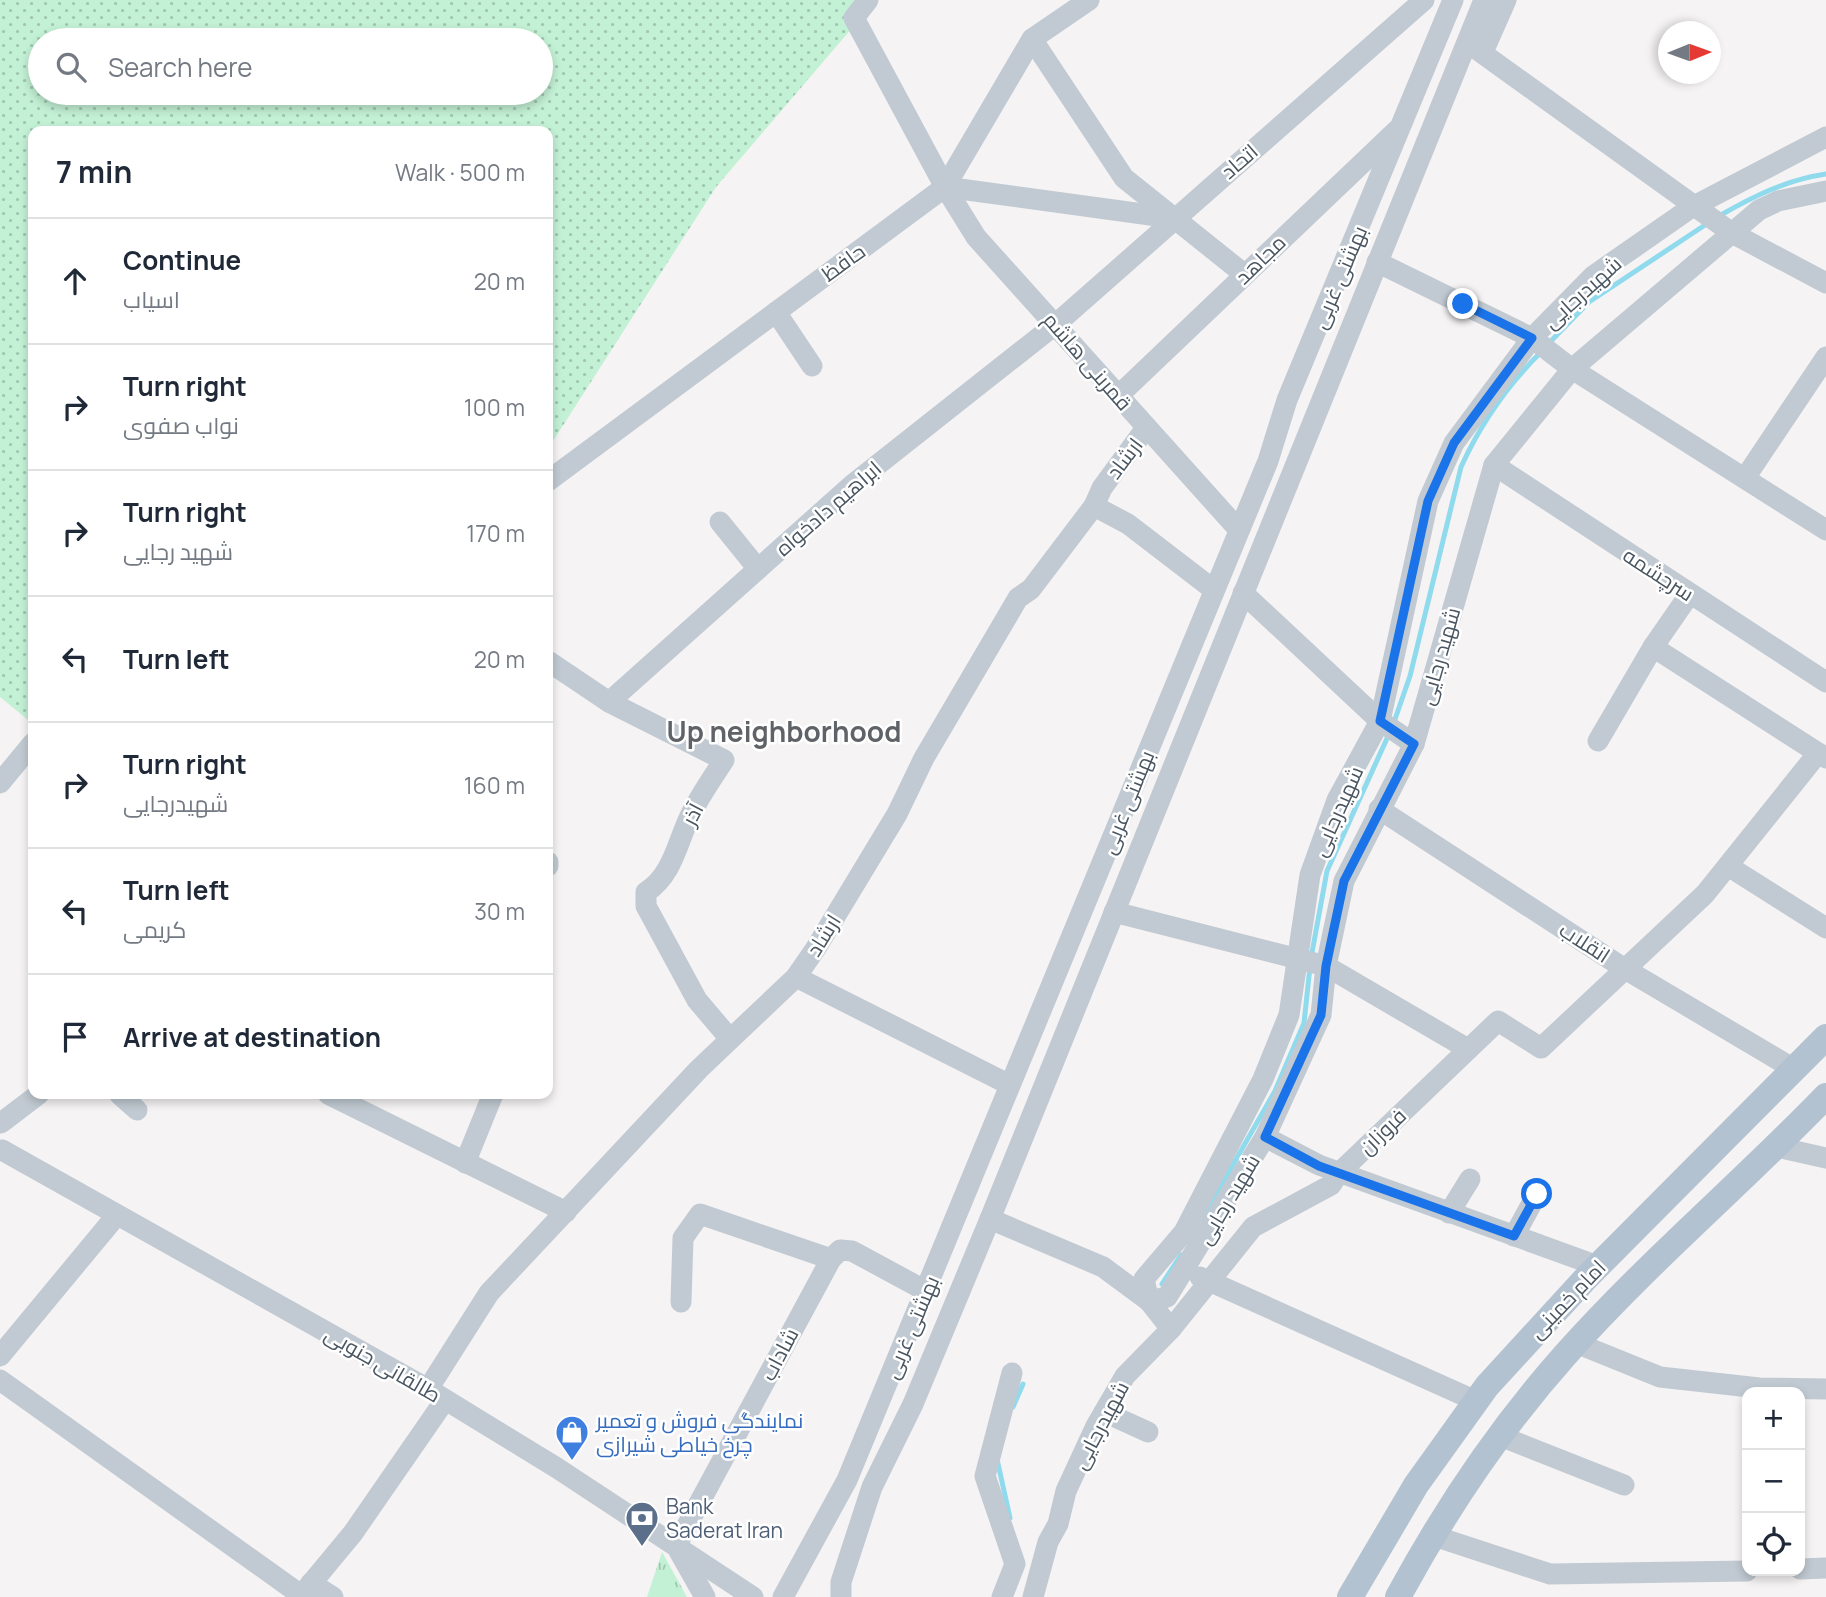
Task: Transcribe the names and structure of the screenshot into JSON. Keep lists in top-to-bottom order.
{
  "streets": {
    "main road": ["امام خمینی"],
    "street": [
      "اتحاد",
      "مجاهد",
      "حافظ",
      "بهشتی غربی",
      "شهیدرجایی",
      "قمربنی هاشم",
      "ارشاد",
      "ابراهیم دادخواه",
      "سرچشمه",
      "شهید رجایی",
      "آذر",
      "انقلاب",
      "فروزان",
      "شاداب",
      "طالقانی جنوبی"
    ]
  },
  "crossings": [
    ["اتحاد", "قمربنی هاشم"],
    ["اتحاد", "ابراهیم دادخواه"],
    ["مجاهد", "بهشتی غربی"],
    ["مجاهد", "قمربنی هاشم"],
    ["حافظ", "قمربنی هاشم"],
    ["بهشتی غربی", "قمربنی هاشم"],
    ["شهیدرجایی", "شهید رجایی"],
    ["شهیدرجایی", "فروزان"],
    ["قمربنی هاشم", "ارشاد"],
    ["قمربنی هاشم", "ابراهیم دادخواه"],
    ["ارشاد", "آذر"],
    ["ارشاد", "طالقانی جنوبی"],
    ["ابراهیم دادخواه", "آذر"],
    ["سرچشمه", "شهید رجایی"],
    ["شهید رجایی", "انقلاب"],
    ["انقلاب", "فروزان"],
    ["انقلاب", "امام خمینی"],
    ["شاداب", "طالقانی جنوبی"]
  ],
  "districts": ["Up neighborhood"],
  "places": {
    "shop": ["نمایندگی فروش و تعمیر چرخ خیاطی شیرازی"],
    "bank": ["Bank Saderat Iran"]
  },
  "north": "right",
  "page": {
    "search": "Search here",
    "heading": ["7 min", "Walk · 500 m"],
    "list": [
      ["Continue", "اسیاب", "20 m"],
      ["Turn right", "نواب صفوی", "100 m"],
      ["Turn right", "شهید رجایی", "170 m"],
      ["Turn left", "20 m"],
      ["Turn right", "شهیدرجایی", "160 m"],
      ["Turn left", "کریمی", "30 m"],
      "Arrive at destination"
    ],
    "map_buttons": ["+", "−"]
  }
}
